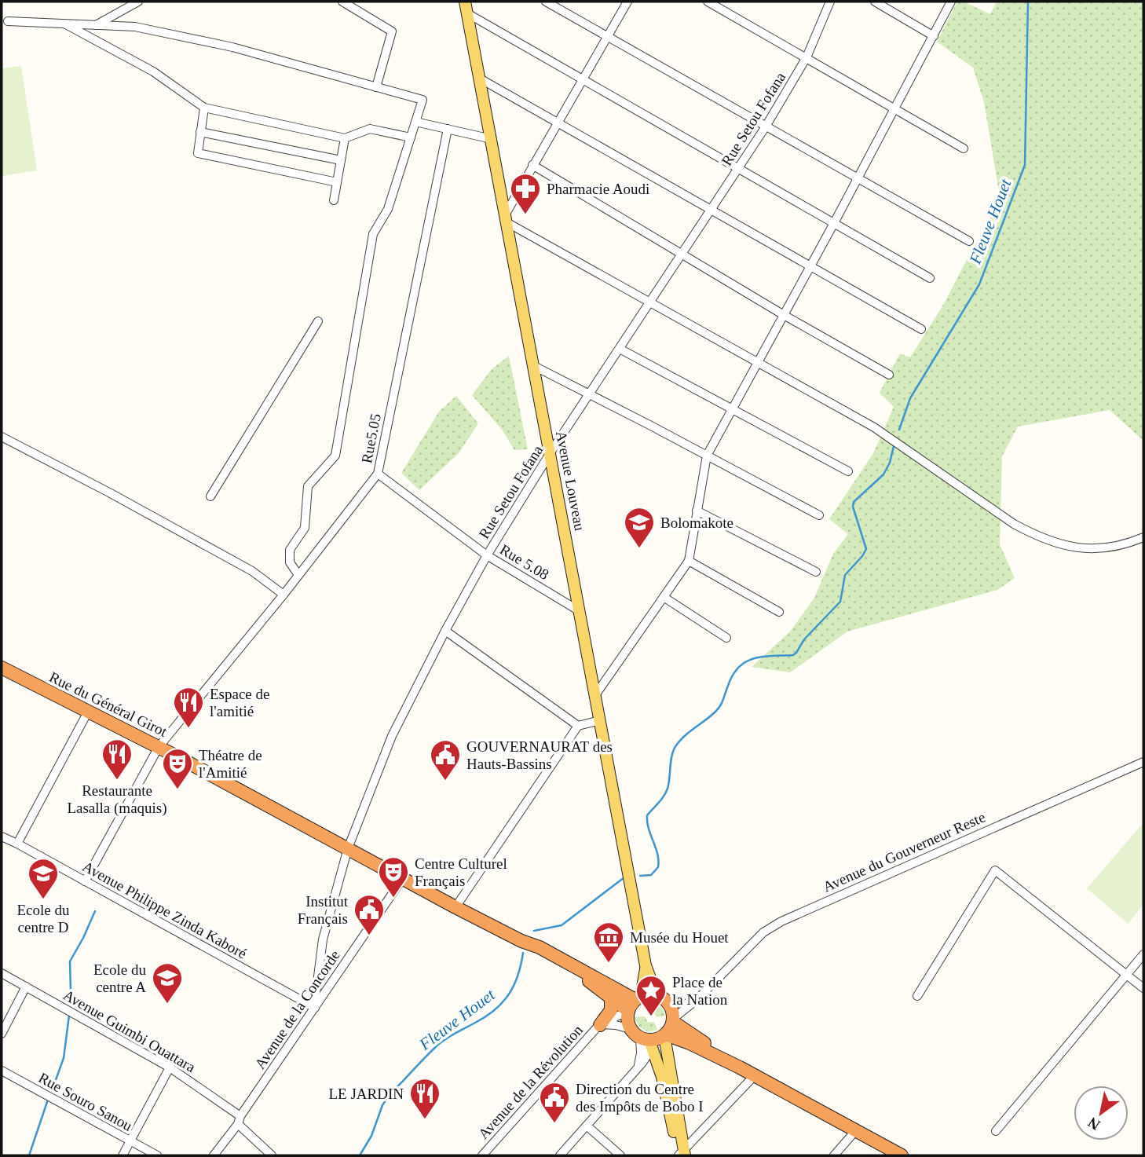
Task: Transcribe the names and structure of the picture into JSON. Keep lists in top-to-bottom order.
{
  "streets": {
    "highway": ["Rue du Général Girot"],
    "main road": ["Avenue Louveau"],
    "street": [
      "Rue Setou Fofana",
      "Rue5.05",
      "Rue 5.08",
      "Avenue du Gouverneur Reste",
      "Avenue Philippe Zinda Kaboré",
      "Avenue de la Concorde",
      "Avenue Guimbi Ouattara",
      "Avenue de la Révolution",
      "Rue Souro Sanou"
    ]
  },
  "crossings": [
    ["Rue Setou Fofana", "Avenue Louveau"],
    ["Rue Setou Fofana", "Rue 5.08"],
    ["Rue Setou Fofana", "Rue du Général Girot"],
    ["Rue Setou Fofana", "Avenue Philippe Zinda Kaboré"],
    ["Rue Setou Fofana", "Avenue de la Concorde"],
    ["Rue5.05", "Rue 5.08"],
    ["Rue5.05", "Rue du Général Girot"],
    ["Rue5.05", "Avenue Philippe Zinda Kaboré"],
    ["Avenue Louveau", "Rue 5.08"],
    ["Avenue Louveau", "Avenue du Gouverneur Reste"],
    ["Avenue Louveau", "Avenue de la Révolution"],
    ["Rue du Général Girot", "Avenue de la Concorde"],
    ["Avenue du Gouverneur Reste", "Avenue de la Révolution"],
    ["Avenue Philippe Zinda Kaboré", "Avenue de la Concorde"],
    ["Avenue de la Concorde", "Avenue Guimbi Ouattara"]
  ],
  "water": ["Fleuve Houet"],
  "places": {
    "pharmacy": ["Pharmacie Aoudi"],
    "school or university": ["Bolomakote", "Ecole du centre D", "Ecole du centre A"],
    "restaurant": ["Espace de l'amitié", "Restaurante Lasalla (maquis)", "LE JARDIN"],
    "public building": ["GOUVERNAURAT des Hauts-Bassins", "Institut Français", "Direction du Centre des Impôts de Bobo I"],
    "theatre": ["Théatre de l'Amitié", "Centre Culturel Français"],
    "museum": ["Musée du Houet"],
    "place": ["Place de la Nation"]
  },
  "north": "bottom left"
}
